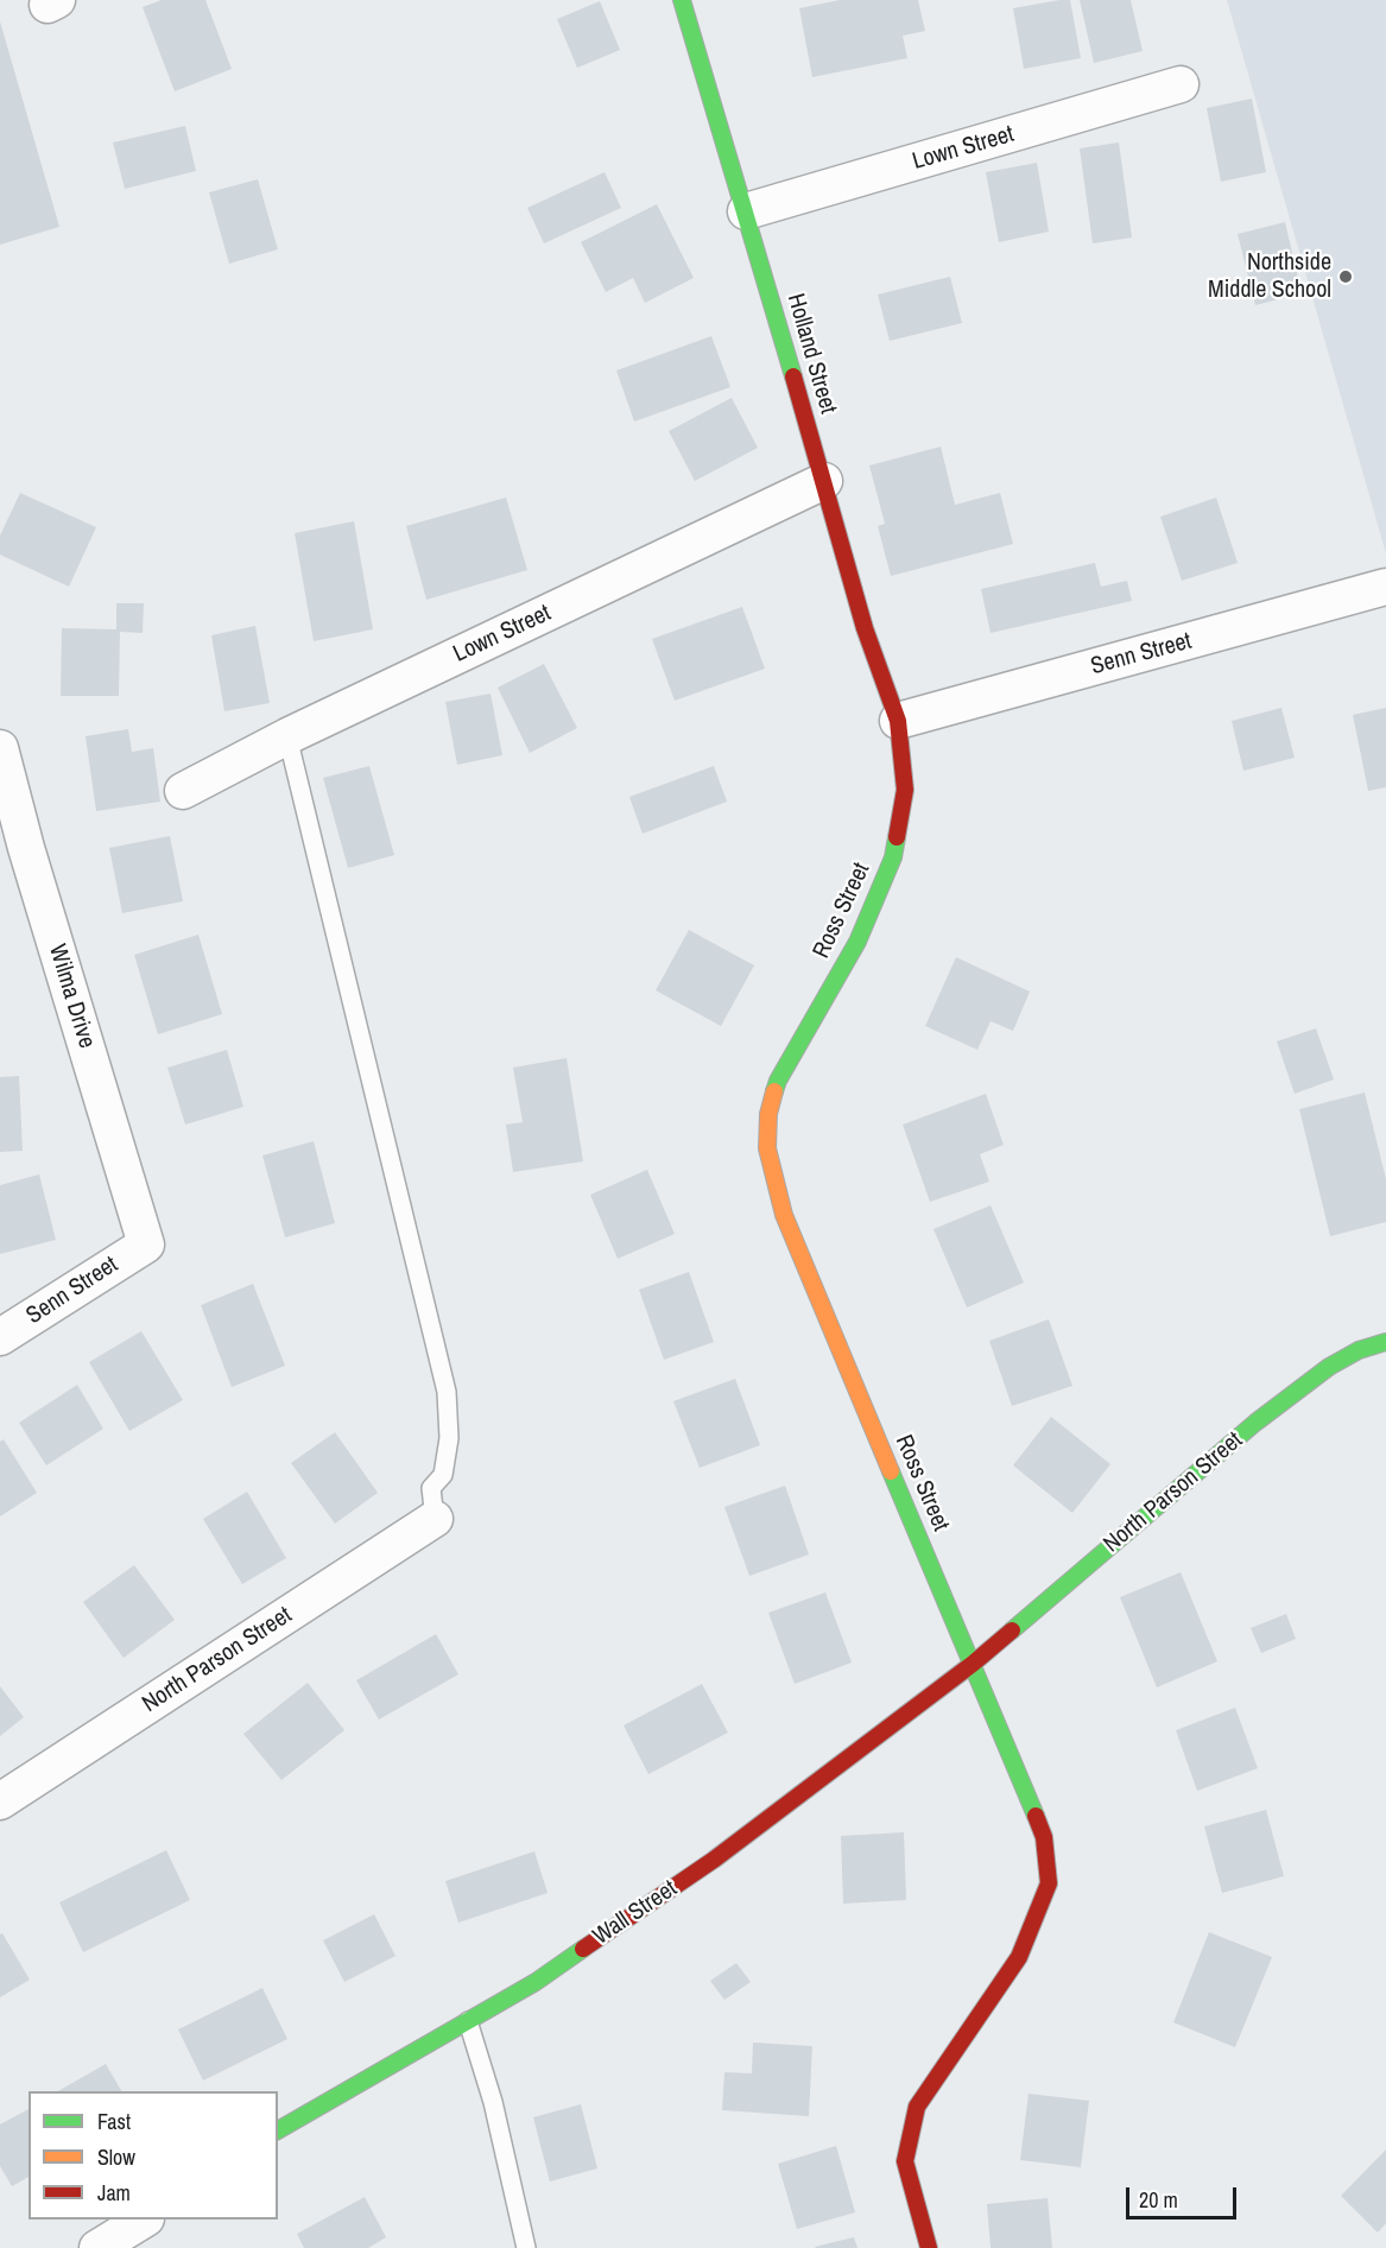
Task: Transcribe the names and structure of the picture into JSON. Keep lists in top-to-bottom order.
{
  "streets": {
    "street": [
      "Lown Street",
      "Holland Street",
      "Senn Street",
      "Ross Street",
      "Wilma Drive",
      "North Parson Street",
      "Wall Street"
    ]
  },
  "crossings": [
    ["Lown Street", "Holland Street"],
    ["Holland Street", "Senn Street"],
    ["Holland Street", "Ross Street"],
    ["Senn Street", "Ross Street"],
    ["Senn Street", "Wilma Drive"],
    ["Ross Street", "North Parson Street"],
    ["Ross Street", "Wall Street"],
    ["North Parson Street", "Wall Street"]
  ],
  "places": ["Northside Middle School"],
  "legend": ["Fast", "Slow", "Jam"],
  "scale_bar": "20 m"
}
